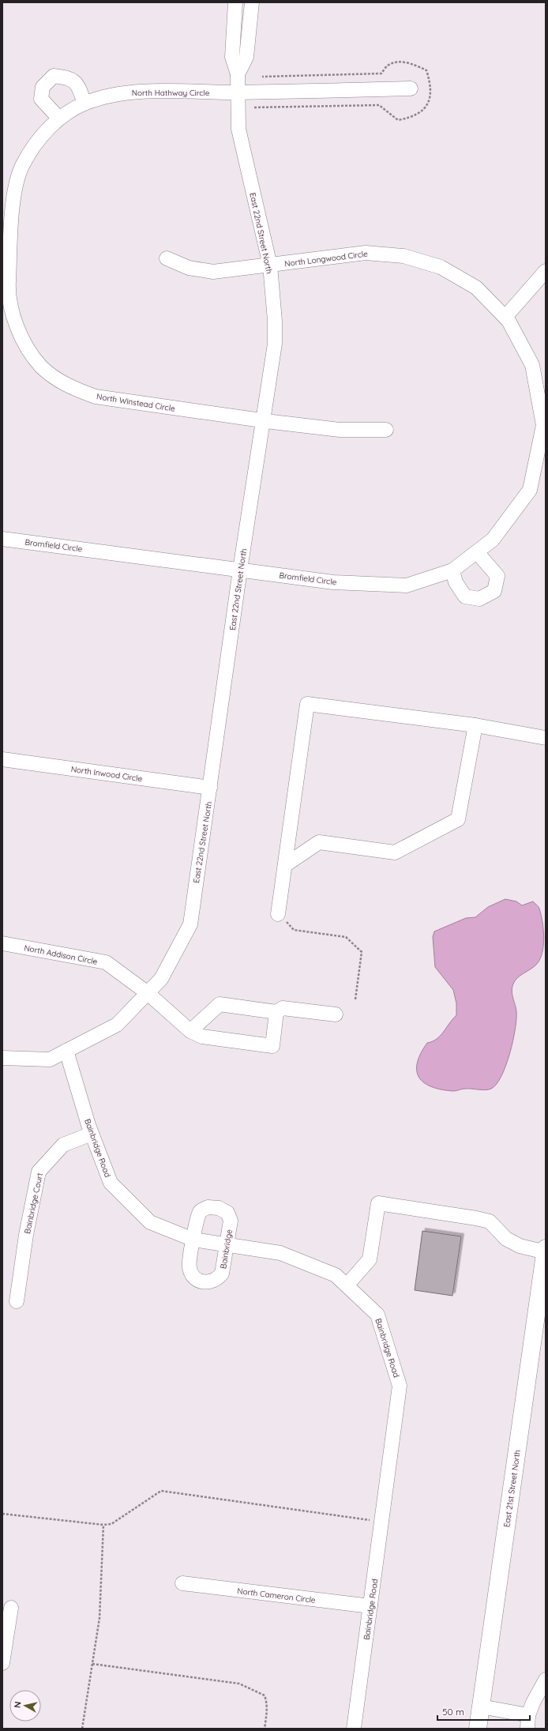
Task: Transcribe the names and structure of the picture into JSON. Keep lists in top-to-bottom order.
{
  "streets": {
    "main road": ["East 21st Street North"],
    "street": [
      "North Hathway Circle",
      "East 22nd Street North",
      "North Longwood Circle",
      "North Winstead Circle",
      "Bromfield Circle",
      "North Inwood Circle",
      "North Addison Circle",
      "Bainbridge Road",
      "Bainbridge Court",
      "Bainbridge",
      "North Cameron Circle"
    ]
  },
  "crossings": [
    ["North Hathway Circle", "East 22nd Street North"],
    ["North Hathway Circle", "North Winstead Circle"],
    ["East 22nd Street North", "North Longwood Circle"],
    ["East 22nd Street North", "North Winstead Circle"],
    ["East 22nd Street North", "Bromfield Circle"],
    ["East 22nd Street North", "North Inwood Circle"],
    ["East 22nd Street North", "North Addison Circle"],
    ["East 22nd Street North", "Bainbridge Road"],
    ["North Longwood Circle", "Bromfield Circle"],
    ["Bainbridge Road", "Bainbridge Court"],
    ["Bainbridge Road", "Bainbridge"],
    ["Bainbridge Road", "North Cameron Circle"]
  ],
  "scale_bar": "50 m",
  "north": "left"
}
